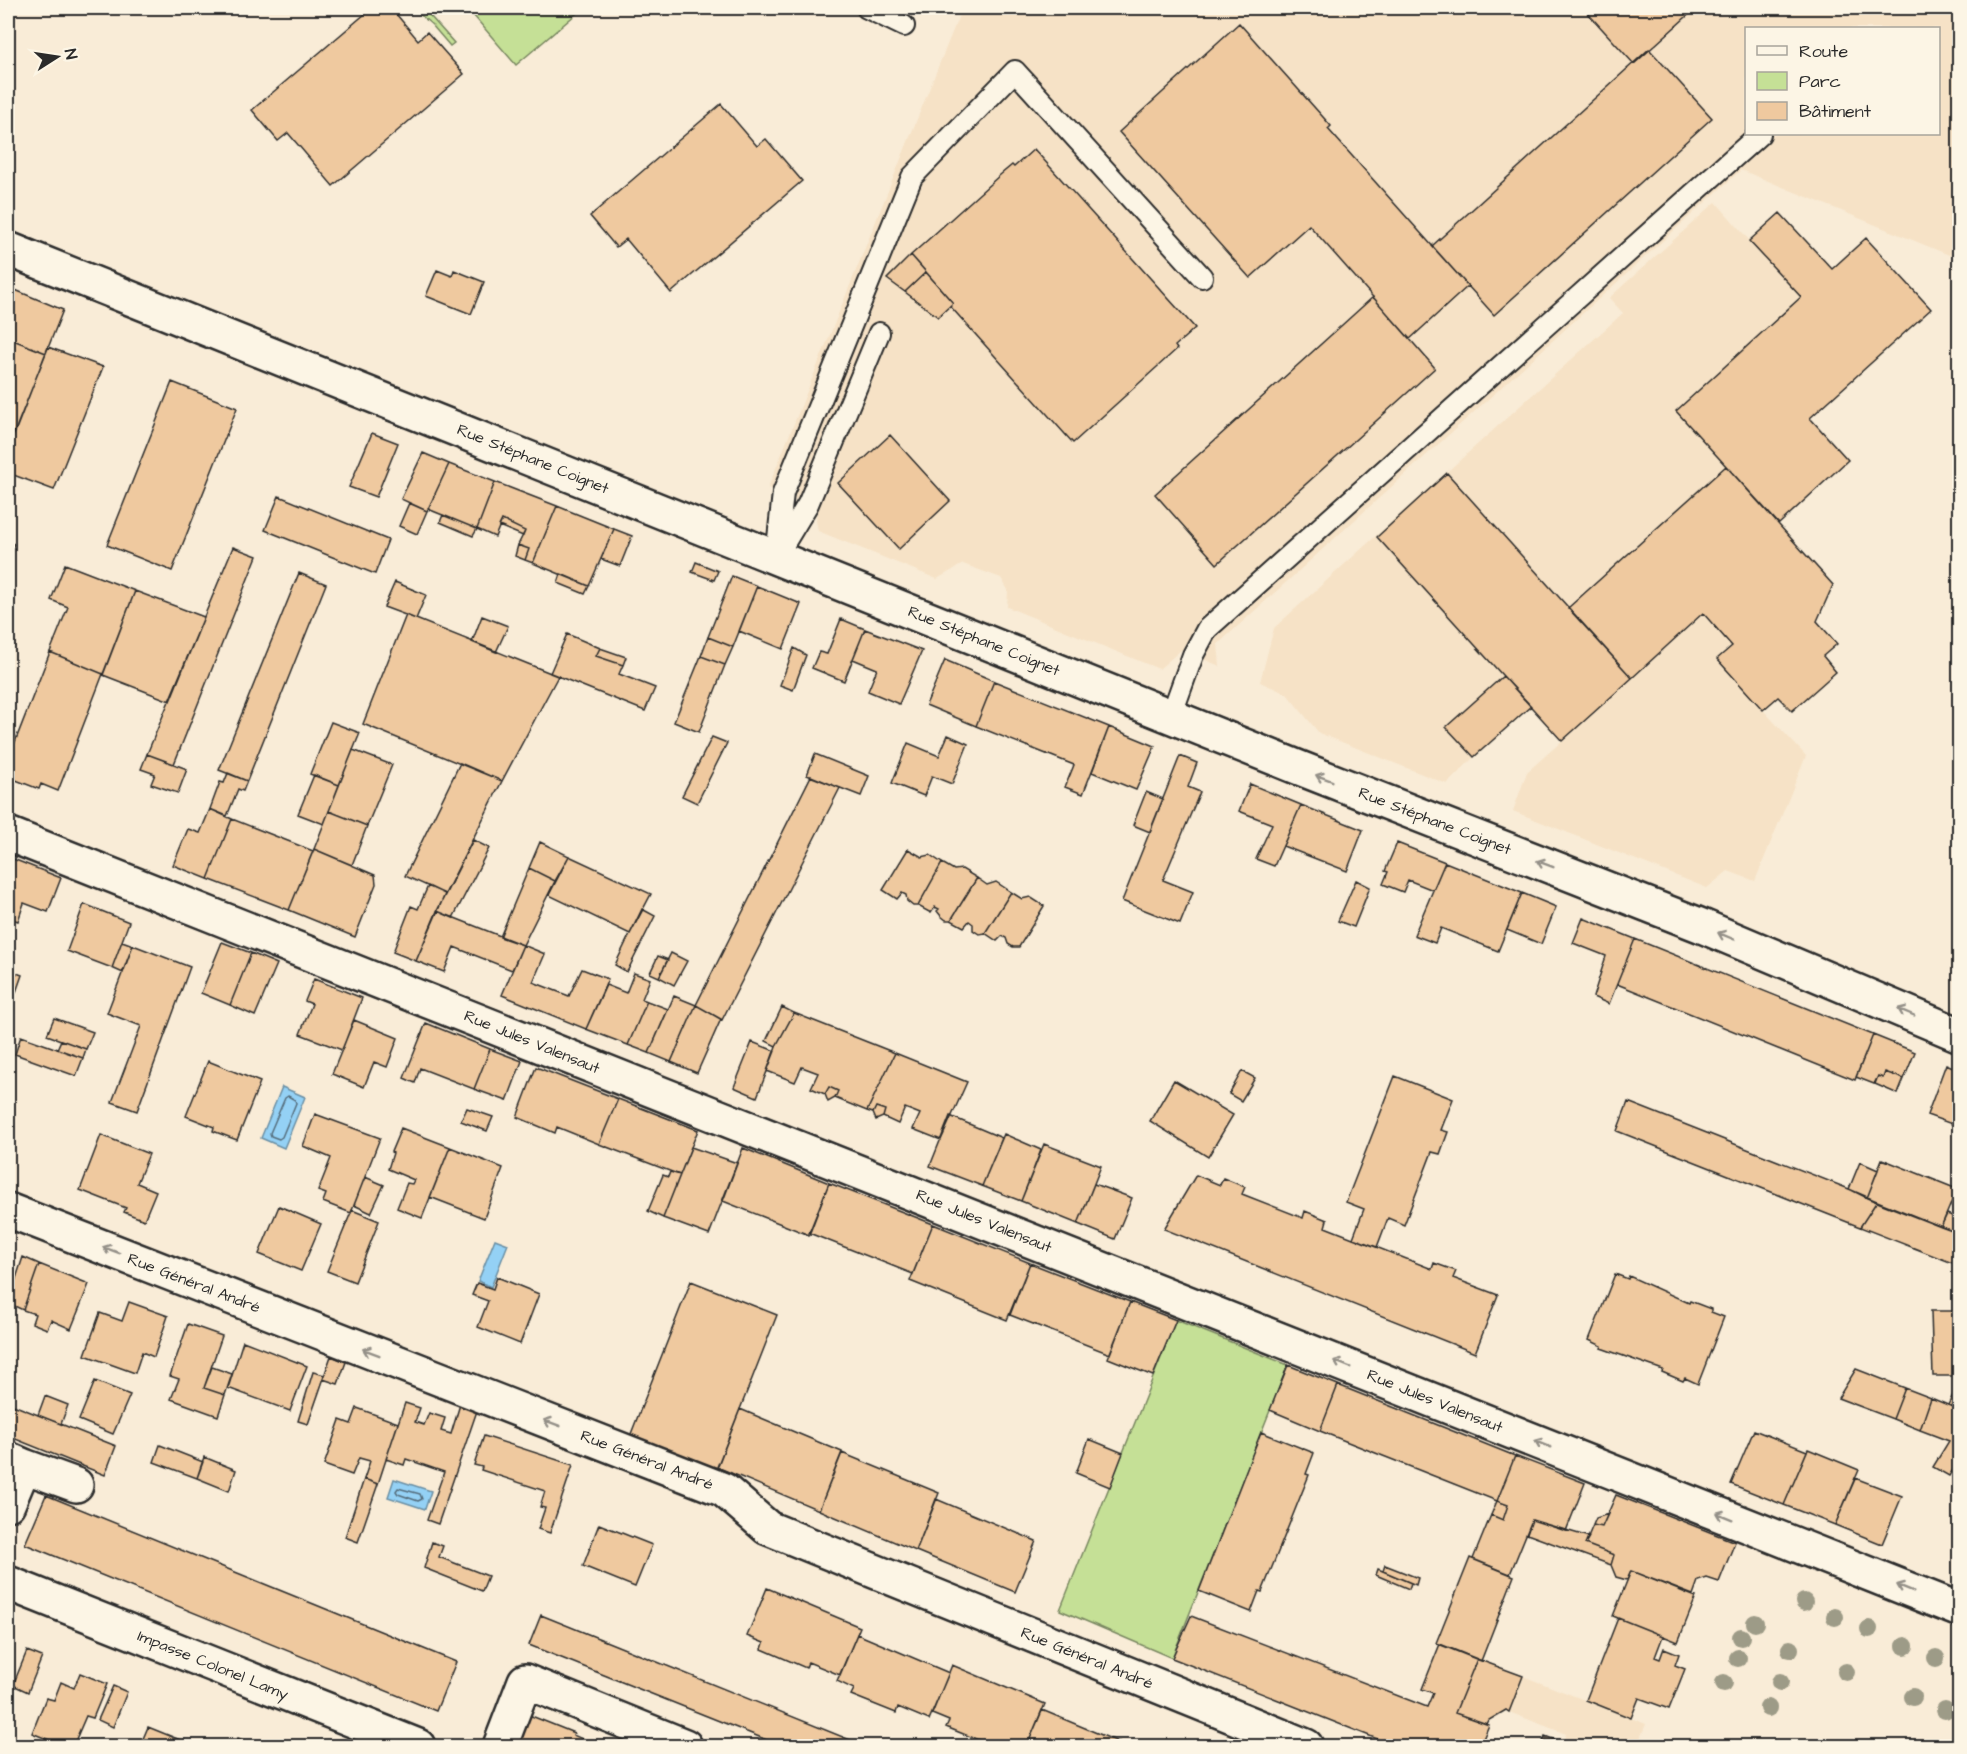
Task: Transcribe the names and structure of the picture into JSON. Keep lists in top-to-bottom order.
{
  "streets": {
    "street": [
      "Rue Stéphane Coignet",
      "Rue Jules Valensaut",
      "Rue Général André",
      "Impasse Colonel Lamy"
    ]
  },
  "one_way": ["Rue Stéphane Coignet", "Rue Jules Valensaut", "Rue Général André"],
  "legend": ["Route", "Parc", "Bâtiment"],
  "north": "right"
}
